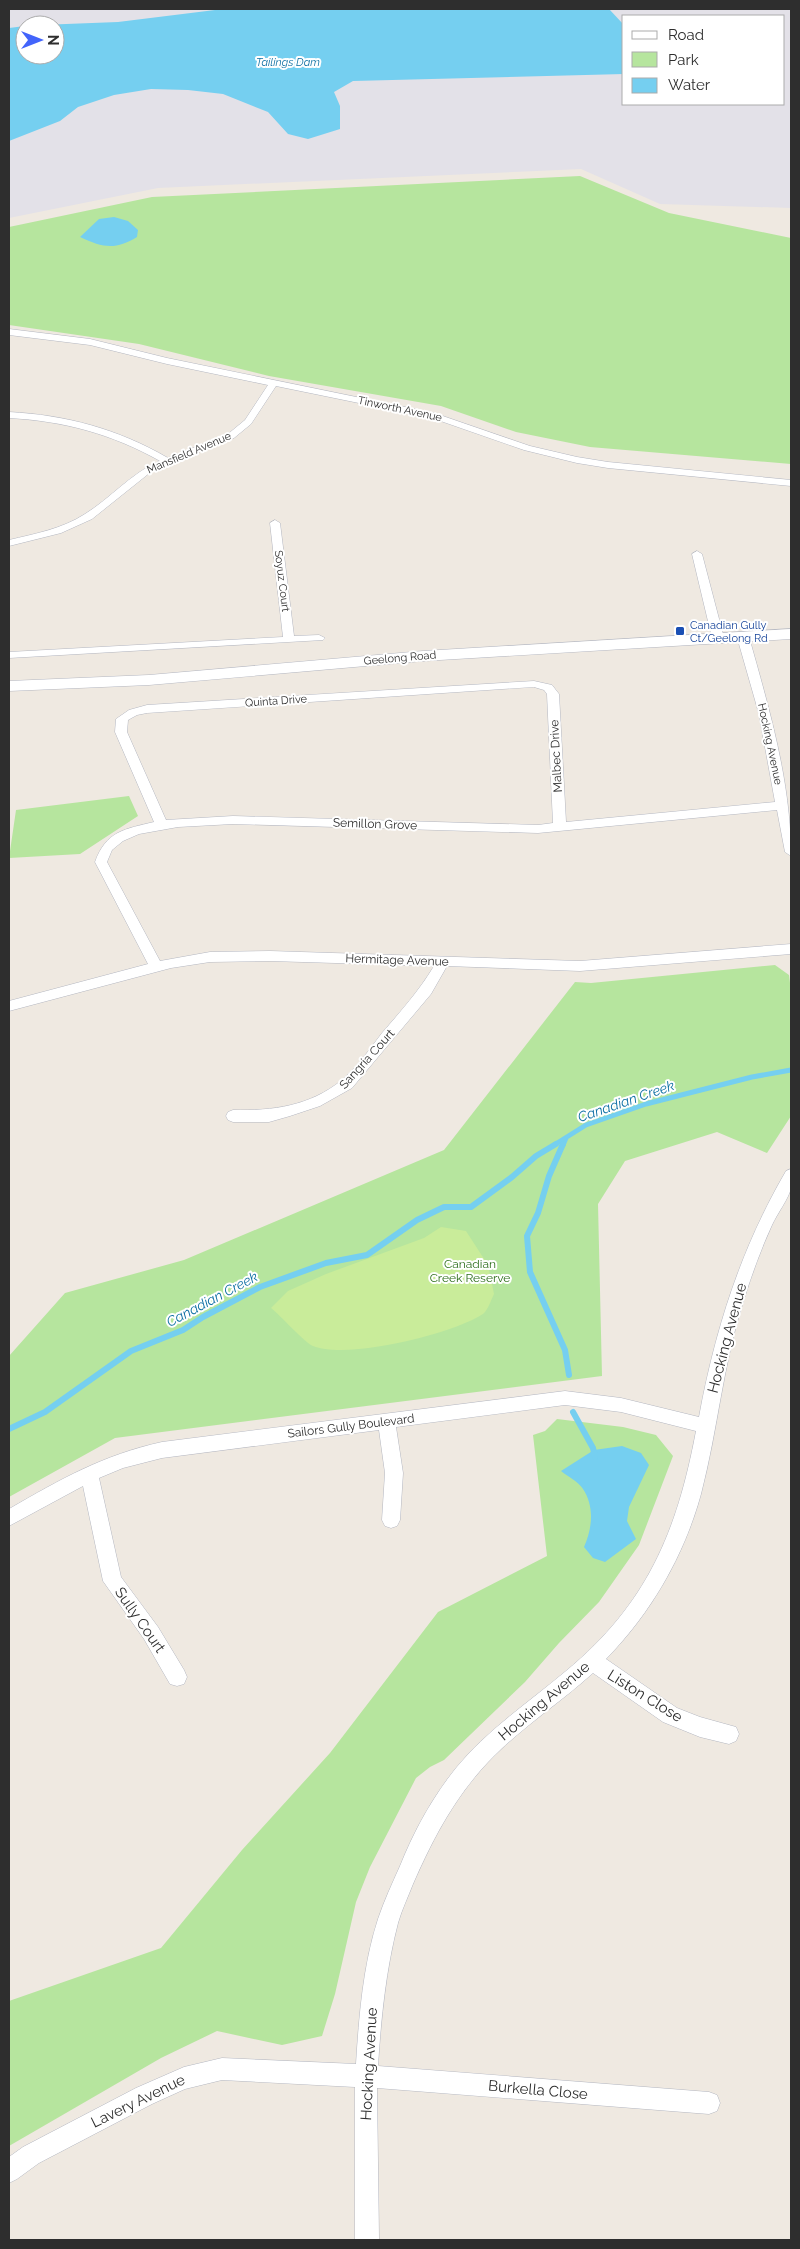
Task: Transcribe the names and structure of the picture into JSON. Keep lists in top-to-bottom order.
{
  "streets": {
    "main road": ["Geelong Road"],
    "street": [
      "Tinworth Avenue",
      "Mansfield Avenue",
      "Soyuz Court",
      "Quinta Drive",
      "Hocking Avenue",
      "Malbec Drive",
      "Semillon Grove",
      "Hermitage Avenue",
      "Sangria Court",
      "Sailors Gully Boulevard",
      "Sully Court",
      "Liston Close",
      "Burkella Close",
      "Lavery Avenue"
    ]
  },
  "crossings": [
    ["Tinworth Avenue", "Mansfield Avenue"],
    ["Geelong Road", "Hocking Avenue"],
    ["Quinta Drive", "Malbec Drive"],
    ["Quinta Drive", "Semillon Grove"],
    ["Hocking Avenue", "Semillon Grove"],
    ["Hocking Avenue", "Sailors Gully Boulevard"],
    ["Hocking Avenue", "Liston Close"],
    ["Hocking Avenue", "Burkella Close"],
    ["Hocking Avenue", "Lavery Avenue"],
    ["Malbec Drive", "Semillon Grove"],
    ["Semillon Grove", "Hermitage Avenue"],
    ["Hermitage Avenue", "Sangria Court"],
    ["Sailors Gully Boulevard", "Sully Court"],
    ["Burkella Close", "Lavery Avenue"]
  ],
  "water": ["Tailings Dam", "Canadian Creek"],
  "parks": ["Canadian Creek Reserve"],
  "places": {
    "transit": ["Canadian Gully Ct/Geelong Rd"]
  },
  "legend": ["Road", "Park", "Water"],
  "north": "right"
}
